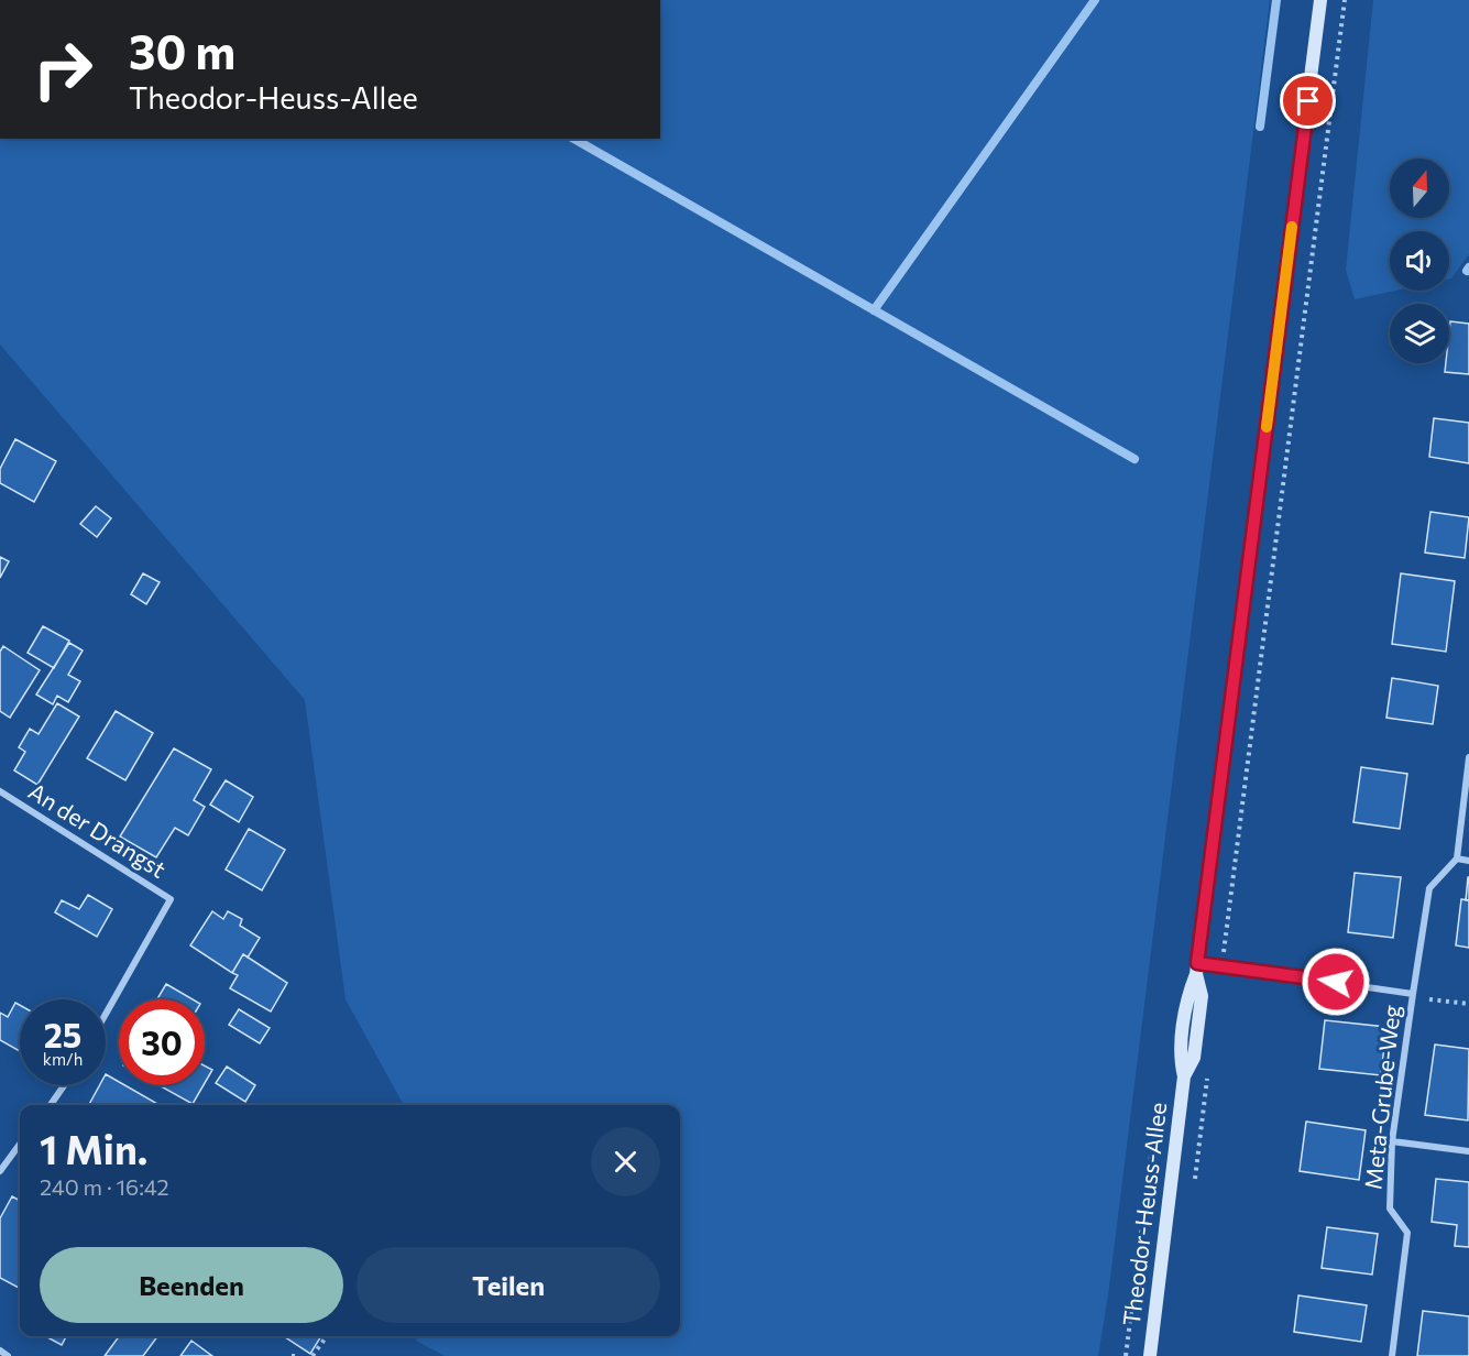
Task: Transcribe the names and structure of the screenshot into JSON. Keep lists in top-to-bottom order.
{
  "streets": {
    "street": ["An der Drangst", "Meta-Grube-Weg", "Theodor-Heuss-Allee"]
  },
  "crossings": [
    ["Meta-Grube-Weg", "Theodor-Heuss-Allee"]
  ],
  "north": "top",
  "page": {
    "turn": ["30 m", "Theodor-Heuss-Allee"],
    "speed": "25 km/h",
    "limit": "30",
    "heading": ["1 Min.", "240 m · 16:42"],
    "buttons": ["Beenden", "Teilen"]
  }
}
